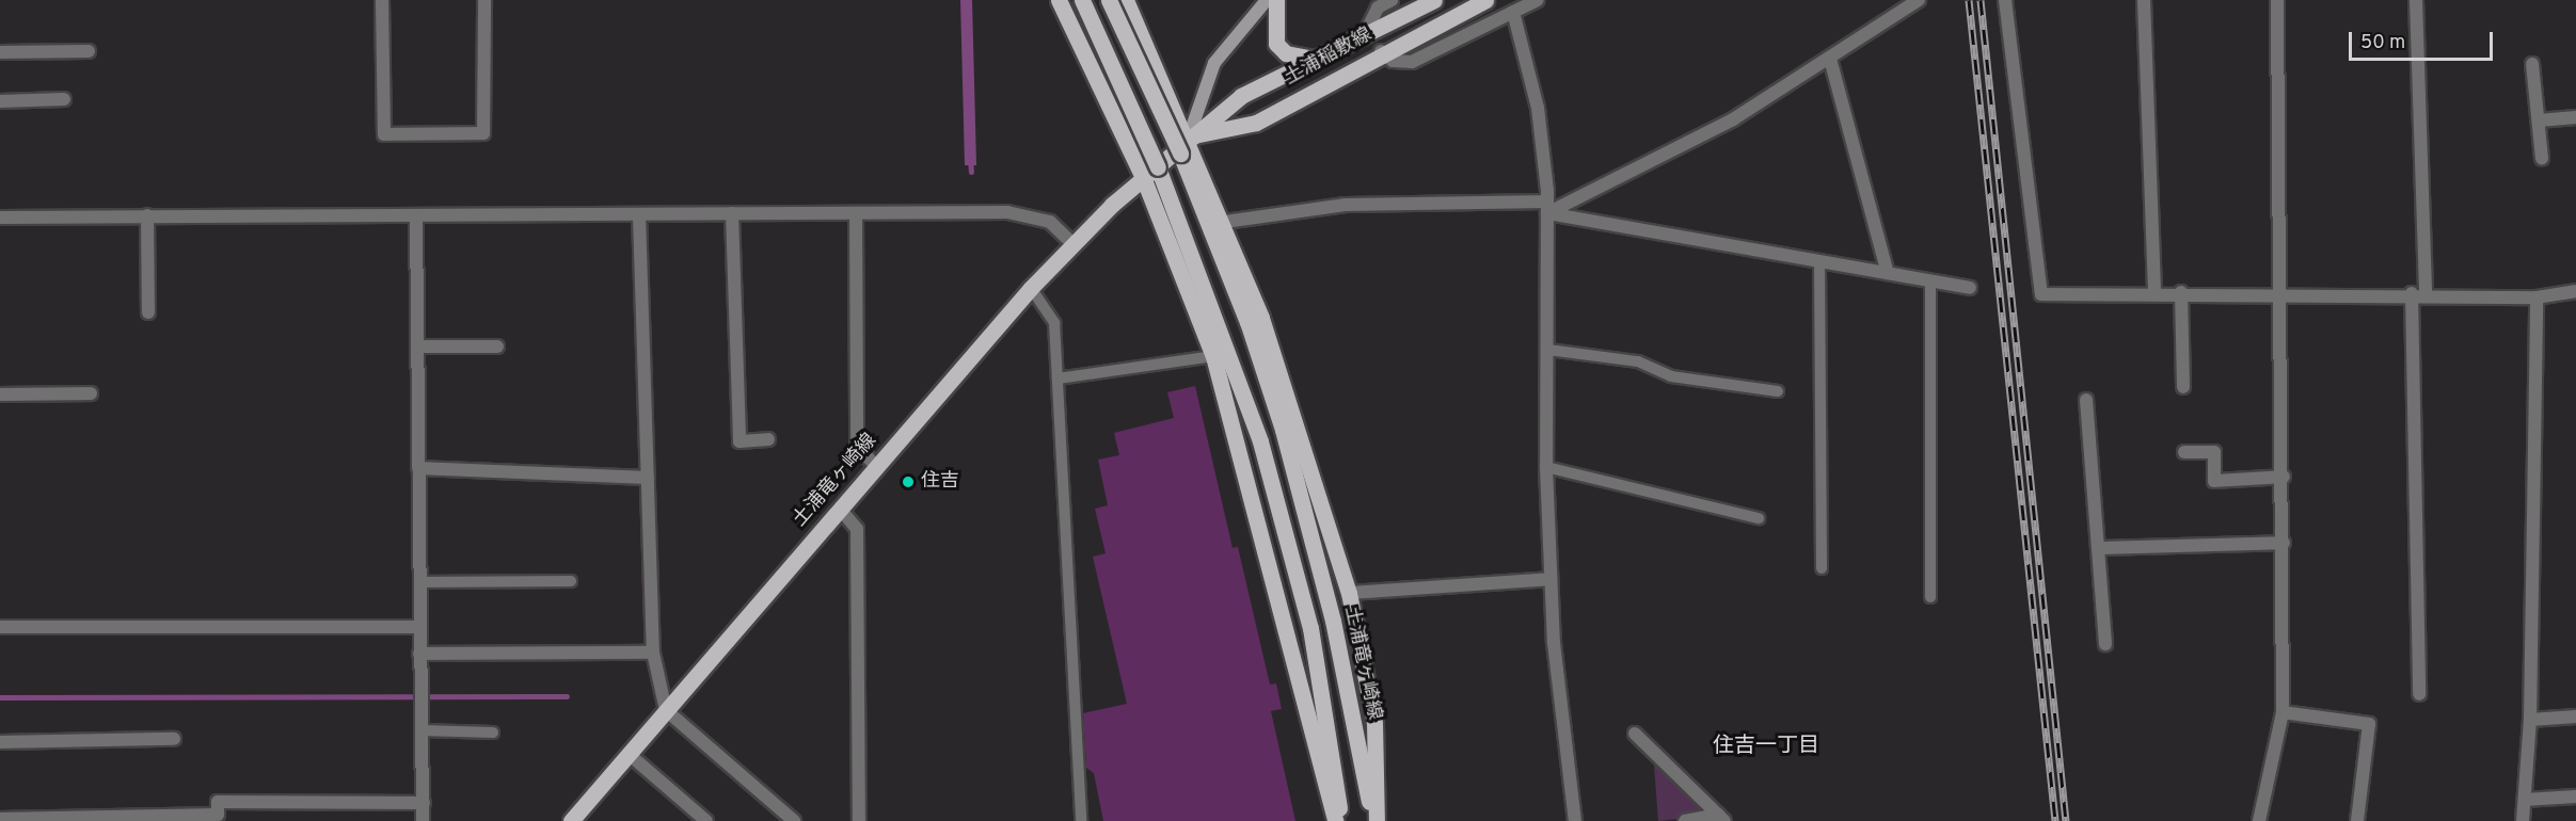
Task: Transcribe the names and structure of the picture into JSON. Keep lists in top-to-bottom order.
{
  "streets": {
    "main road": ["土浦稲敷線", "土浦竜ヶ崎線"]
  },
  "crossings": [
    ["土浦稲敷線", "土浦竜ヶ崎線"]
  ],
  "districts": ["住吉一丁目"],
  "places": ["住吉"],
  "scale_bar": "50 m"
}
